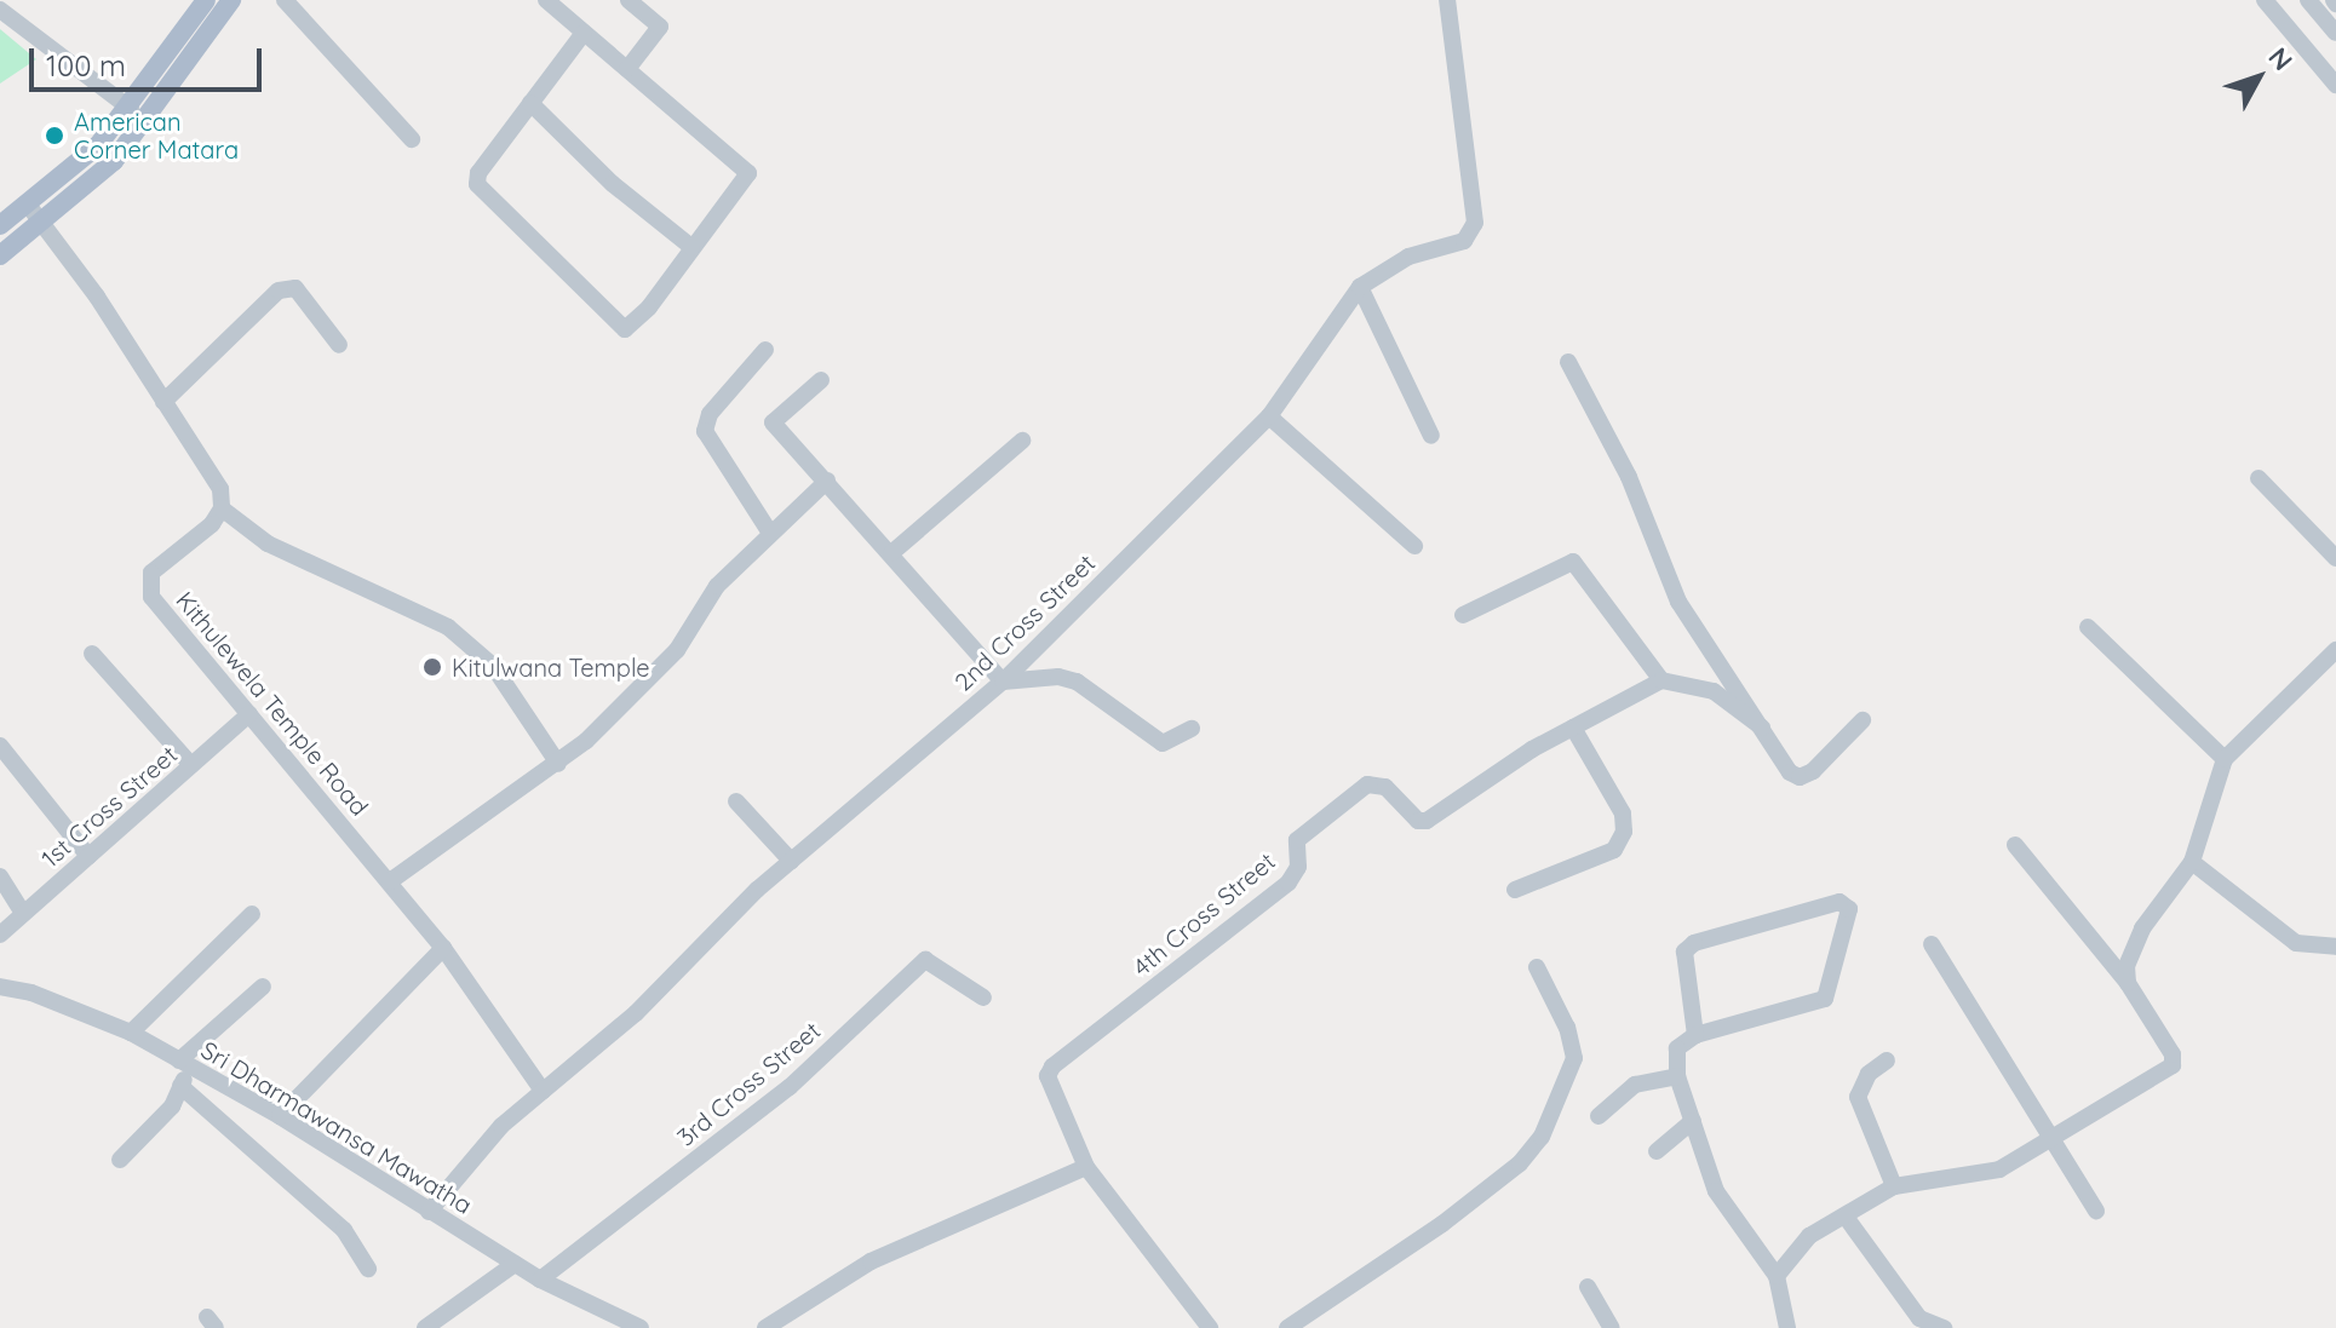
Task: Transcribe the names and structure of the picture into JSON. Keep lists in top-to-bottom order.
{
  "streets": {
    "street": [
      "2nd Cross Street",
      "Kithulewela Temple Road",
      "1st Cross Street",
      "4th Cross Street",
      "3rd Cross Street",
      "Sri Dharmawansa Mawatha"
    ]
  },
  "crossings": [
    ["2nd Cross Street", "Kithulewela Temple Road"],
    ["2nd Cross Street", "Sri Dharmawansa Mawatha"],
    ["Kithulewela Temple Road", "1st Cross Street"],
    ["3rd Cross Street", "Sri Dharmawansa Mawatha"]
  ],
  "places": ["American Corner Matara", "Kitulwana Temple"],
  "scale_bar": "100 m",
  "north": "top right"
}
